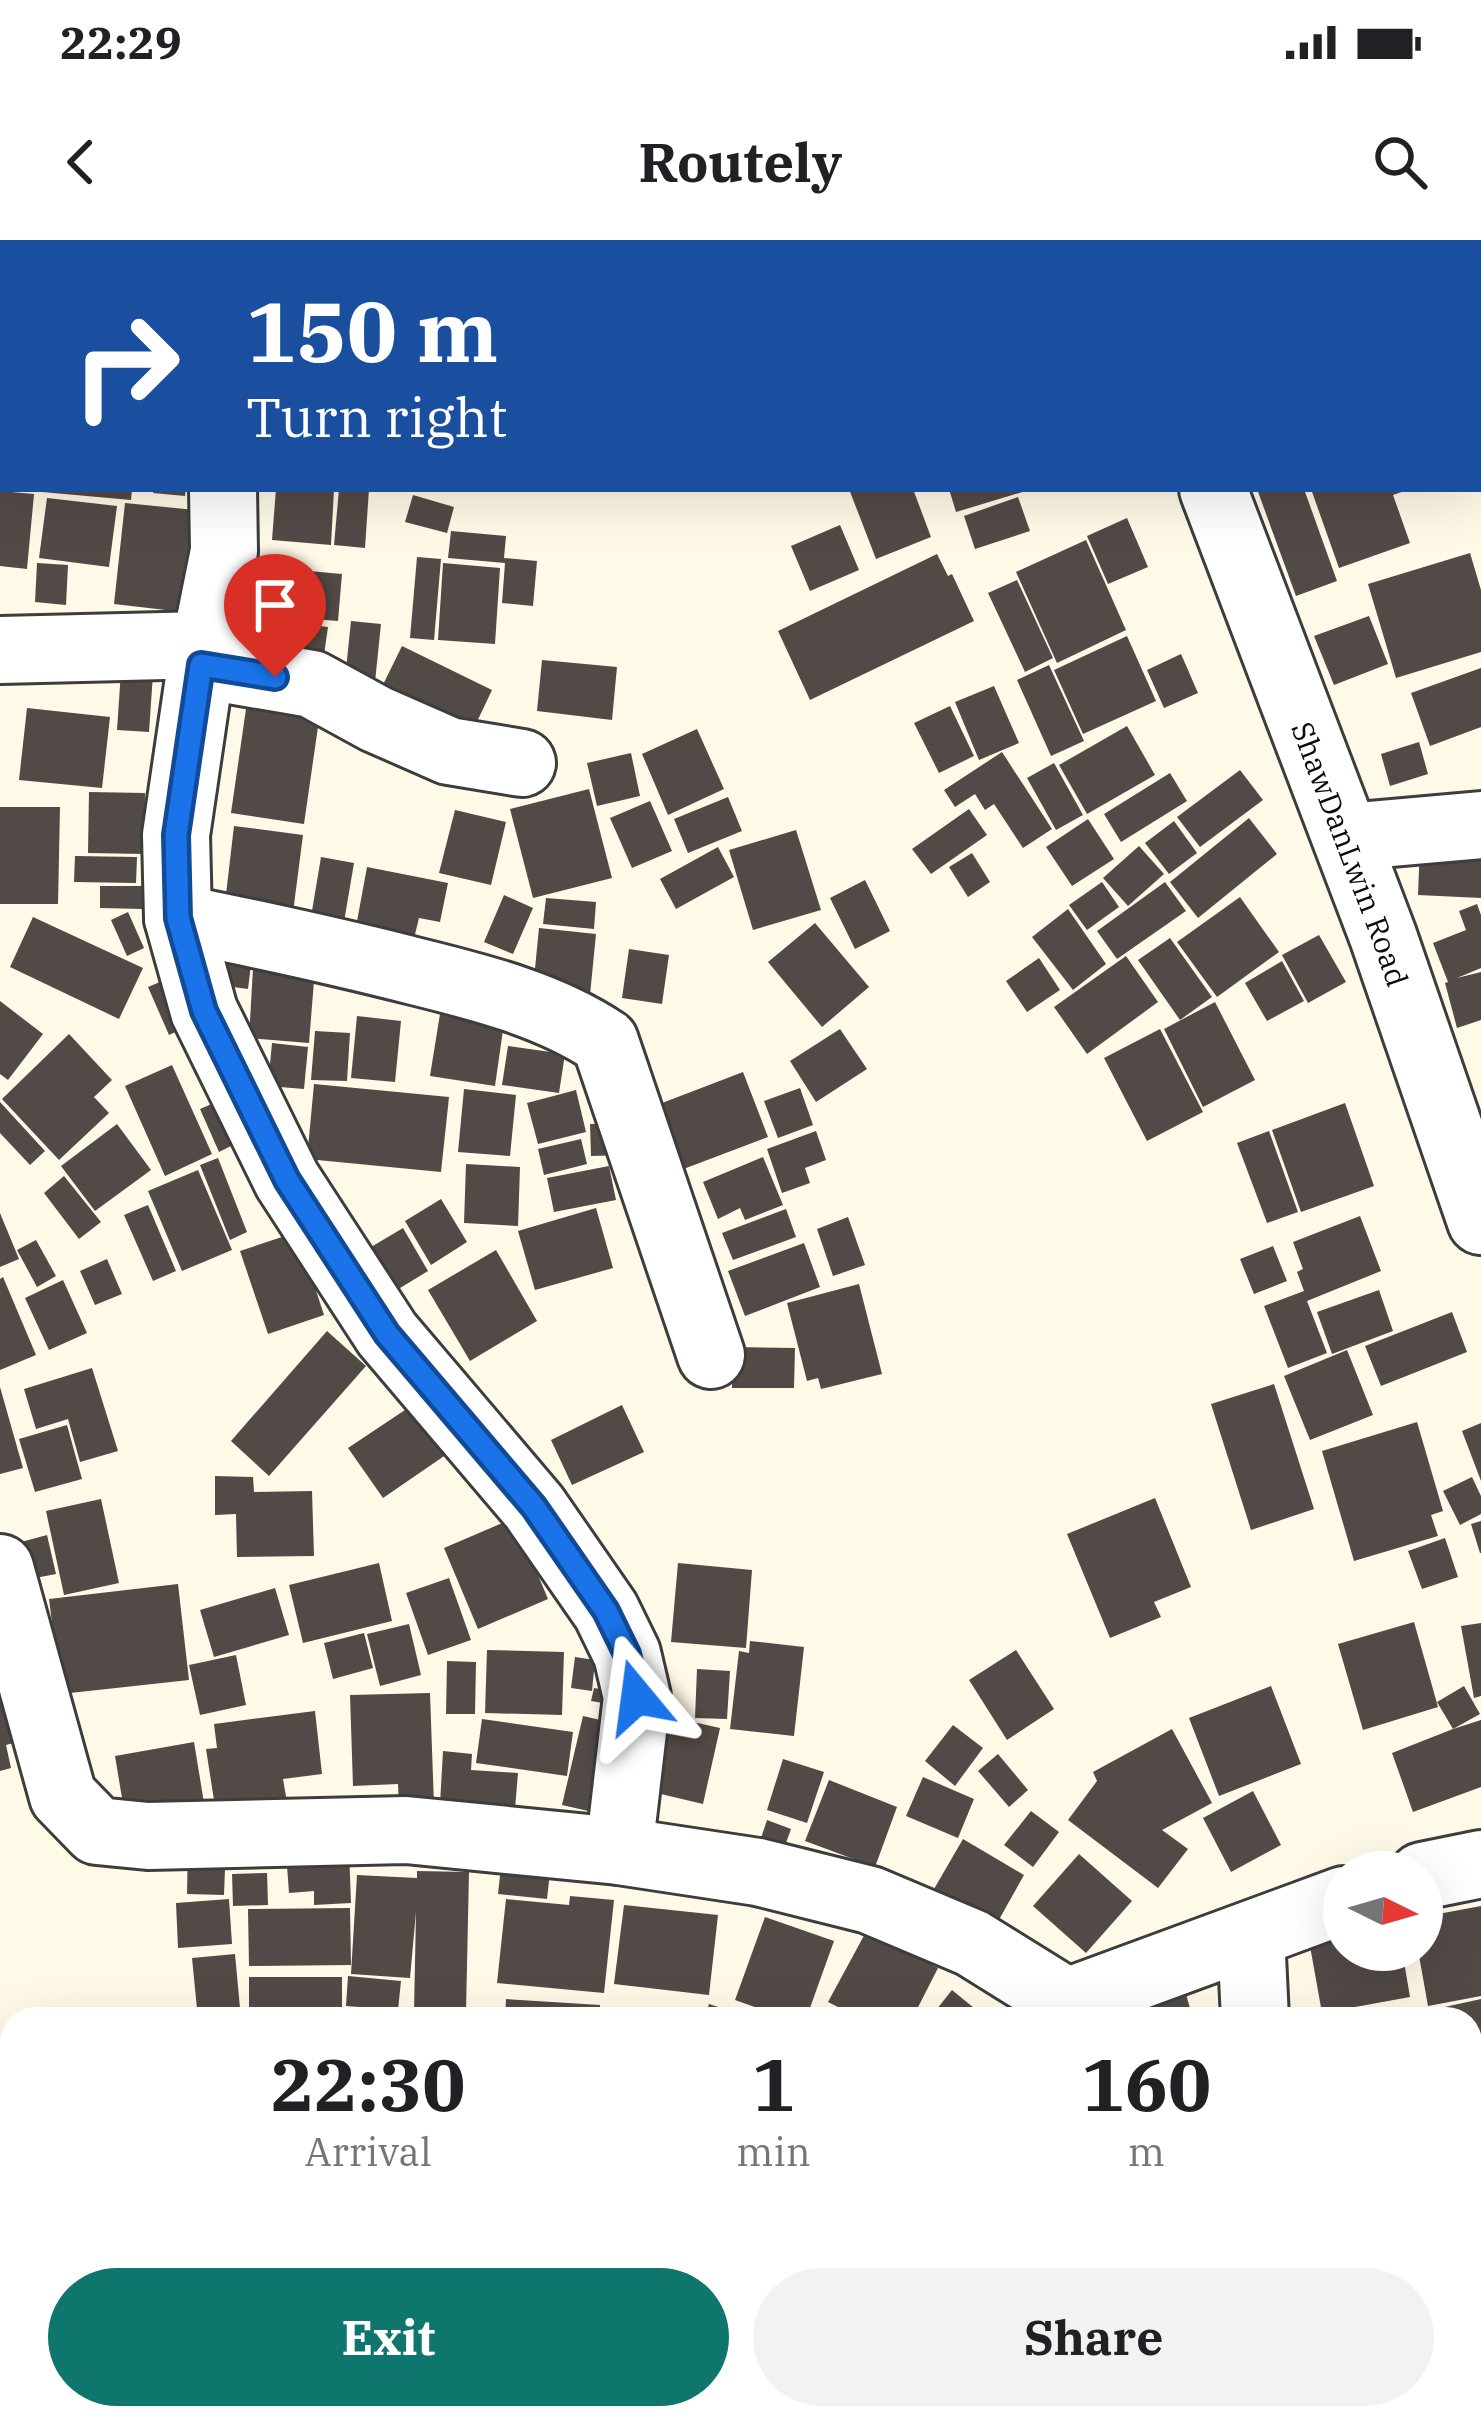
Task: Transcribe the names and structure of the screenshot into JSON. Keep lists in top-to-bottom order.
{
  "streets": {
    "street": ["ShawDanLwin Road"]
  },
  "north": "right",
  "page": {
    "status": "22:29",
    "header": "Routely",
    "turn": ["150 m", "Turn right"],
    "eta": [
      "22:30",
      "Arrival",
      "1",
      "min",
      "160",
      "m"
    ],
    "buttons": ["Exit", "Share"]
  }
}
